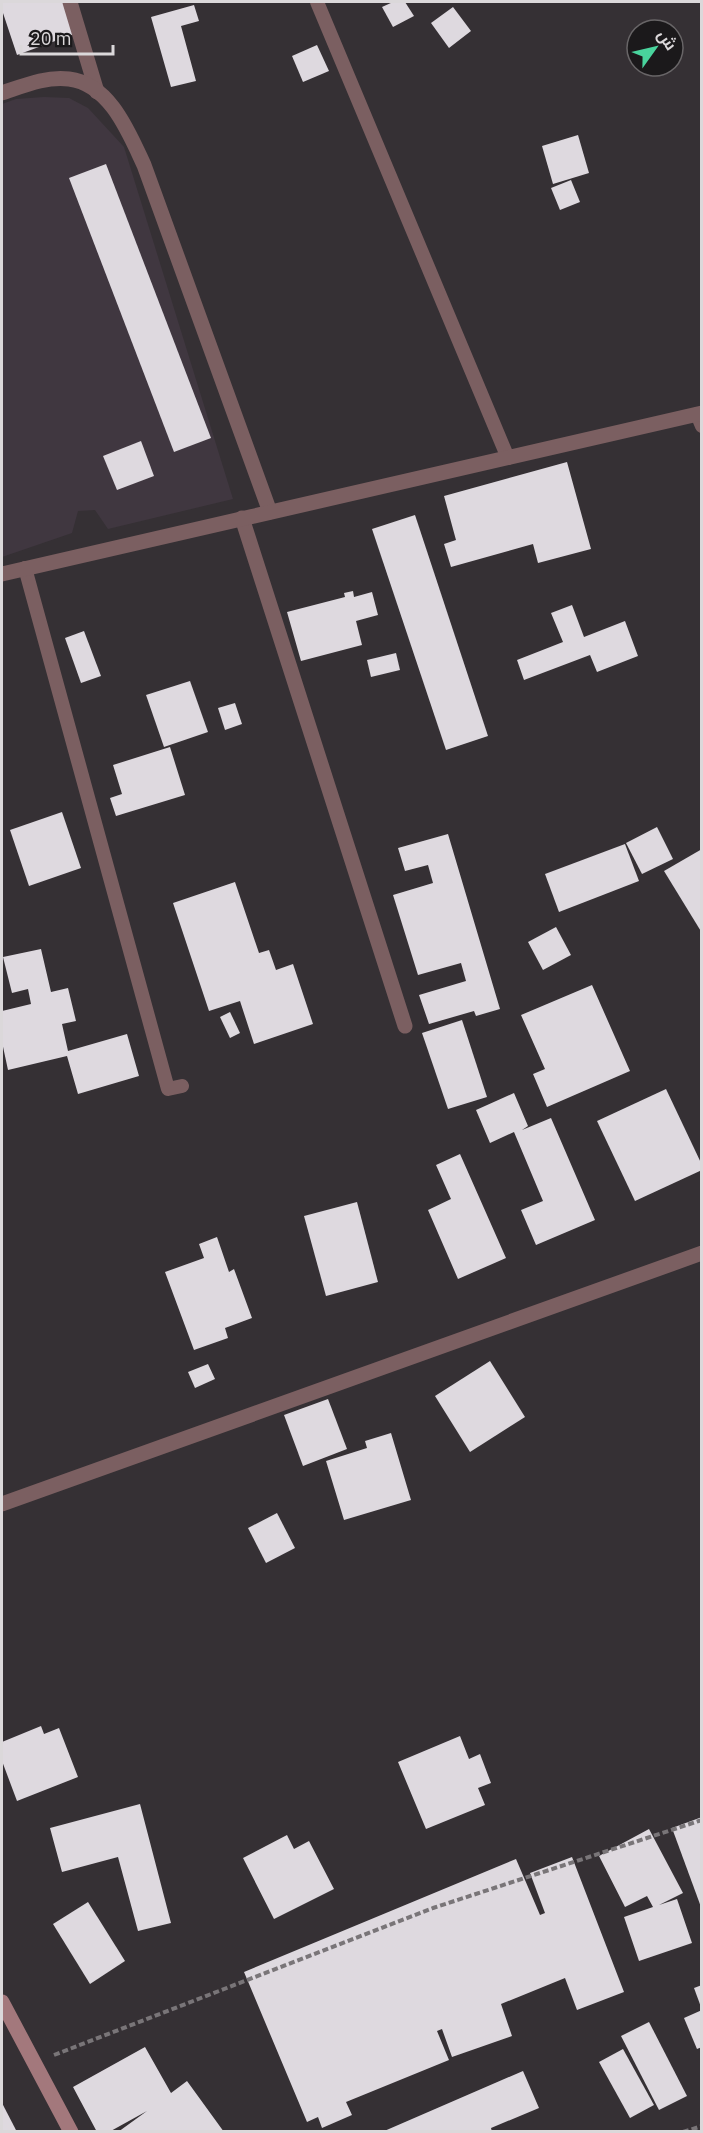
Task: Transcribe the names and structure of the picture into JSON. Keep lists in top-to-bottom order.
{
  "scale_bar": "20 m",
  "north": "top right"
}
